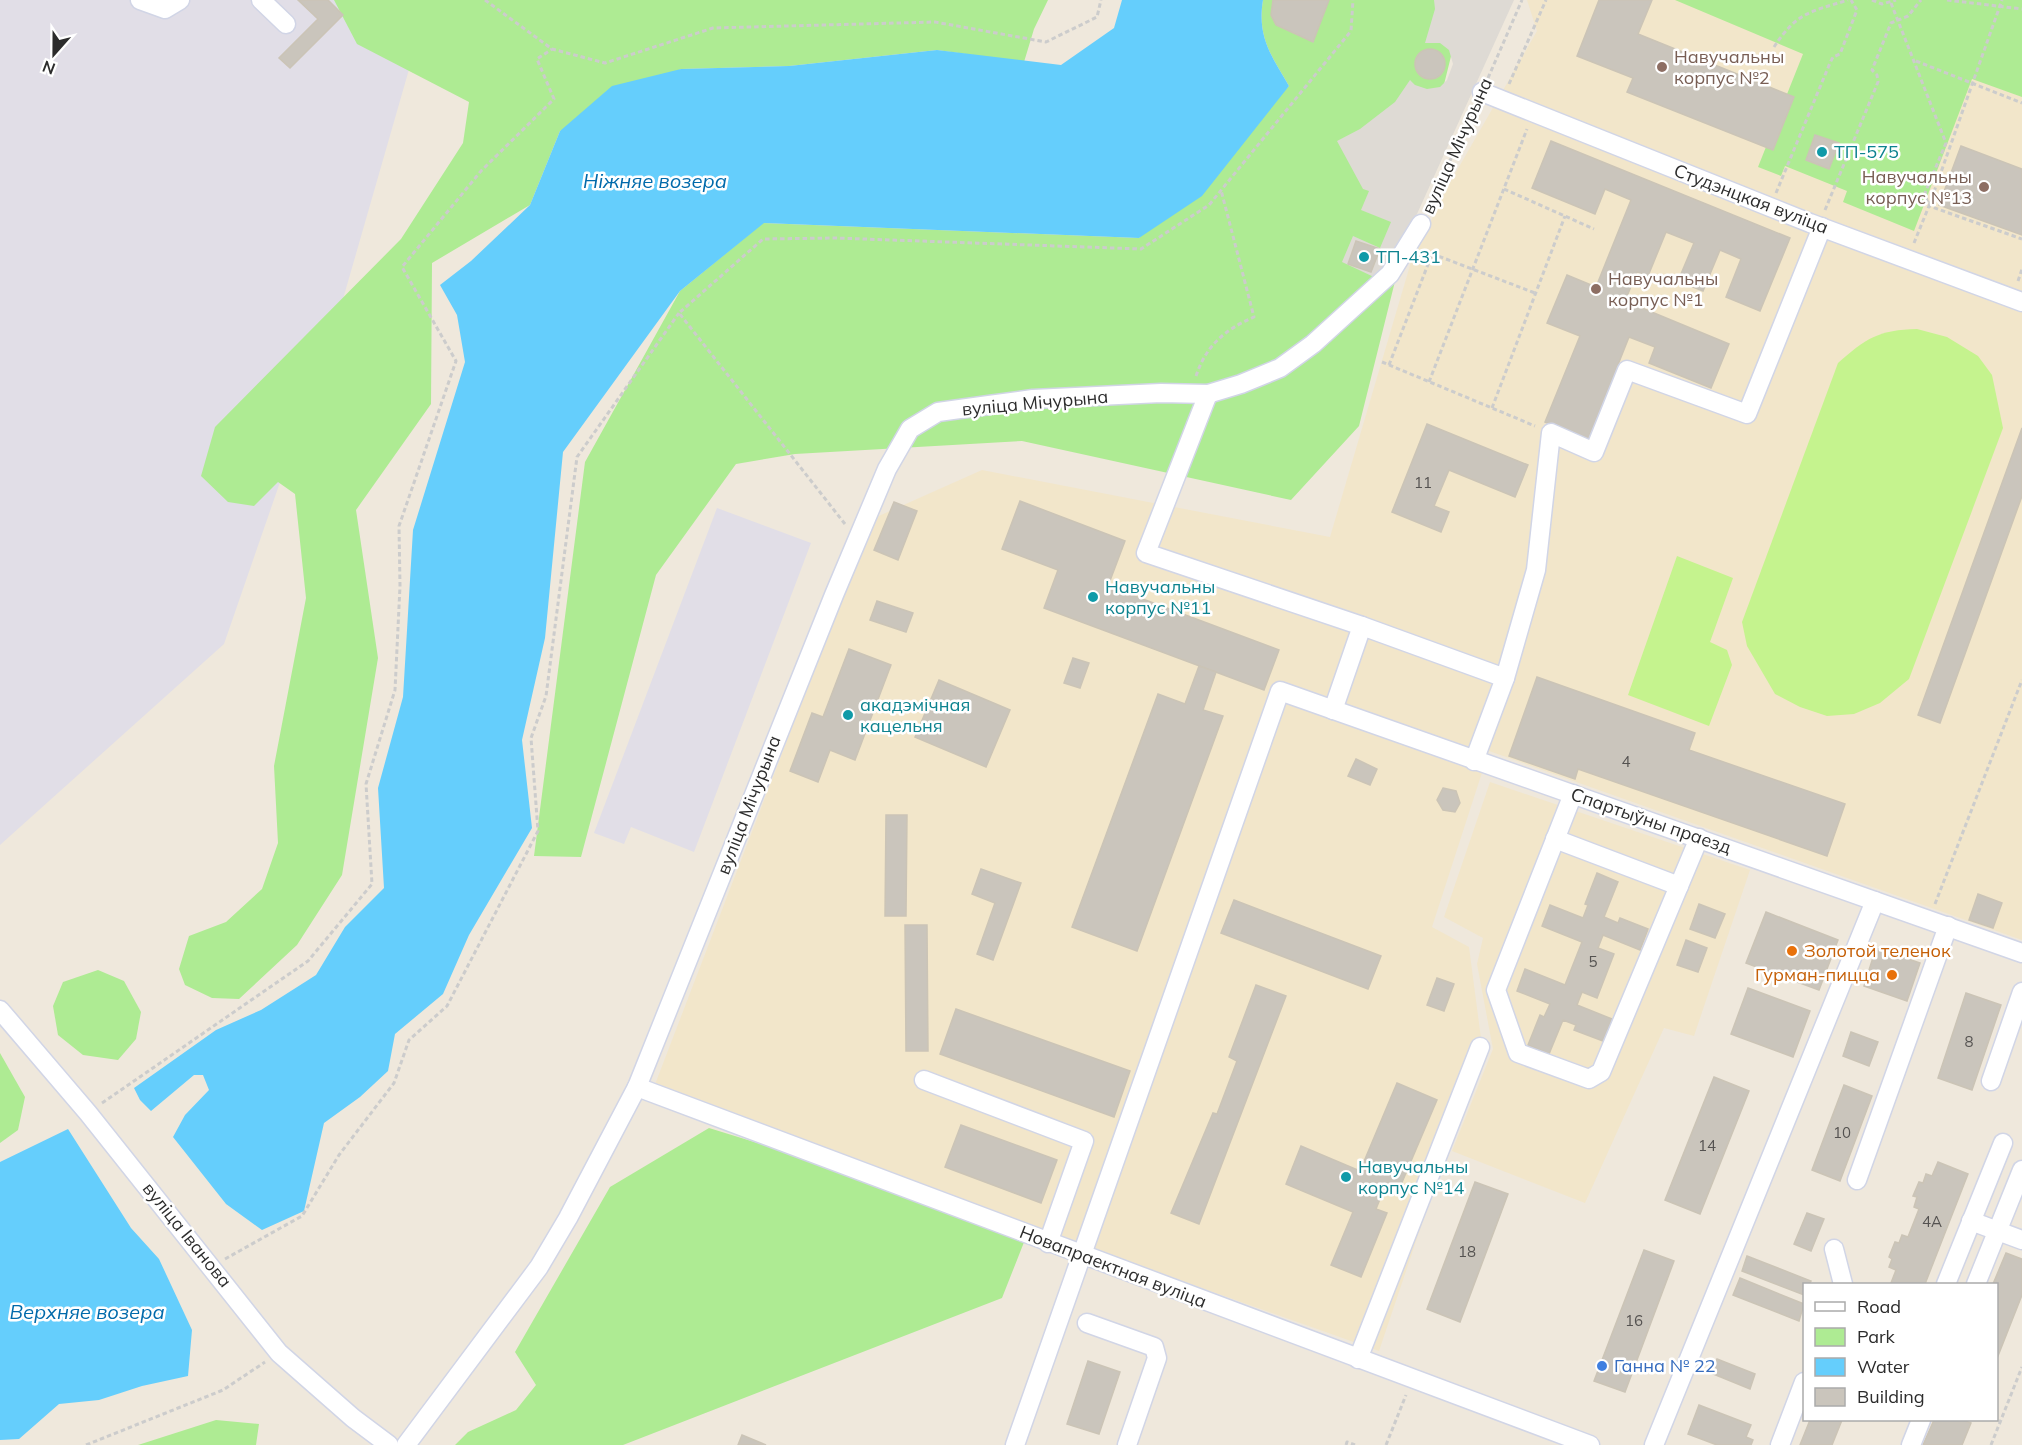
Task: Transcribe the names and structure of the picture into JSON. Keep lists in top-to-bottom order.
{
  "streets": {
    "street": [
      "вуліца Мічурына",
      "Студэнцкая вуліца",
      "Спартыўны праезд",
      "вуліца Іванова",
      "Новапраектная вуліца"
    ]
  },
  "crossings": [
    ["вуліца Мічурына", "Студэнцкая вуліца"],
    ["вуліца Мічурына", "Новапраектная вуліца"],
    ["Спартыўны праезд", "Новапраектная вуліца"]
  ],
  "water": ["Ніжняе возера", "Верхняе возера"],
  "places": [
    "Навучальны корпус №2",
    "ТП-575",
    "Навучальны корпус №13",
    "ТП-431",
    "Навучальны корпус №1",
    "Навучальны корпус №11",
    "акадэмічная кацельня",
    "Золотой теленок",
    "Гурман-пицца",
    "Навучальны корпус №14",
    "Ганна № 22"
  ],
  "house_numbers": [
    "11",
    "4",
    "5",
    "8",
    "10",
    "14",
    "4А",
    "18",
    "16"
  ],
  "legend": [
    "Road",
    "Park",
    "Water",
    "Building"
  ],
  "north": "bottom"
}
